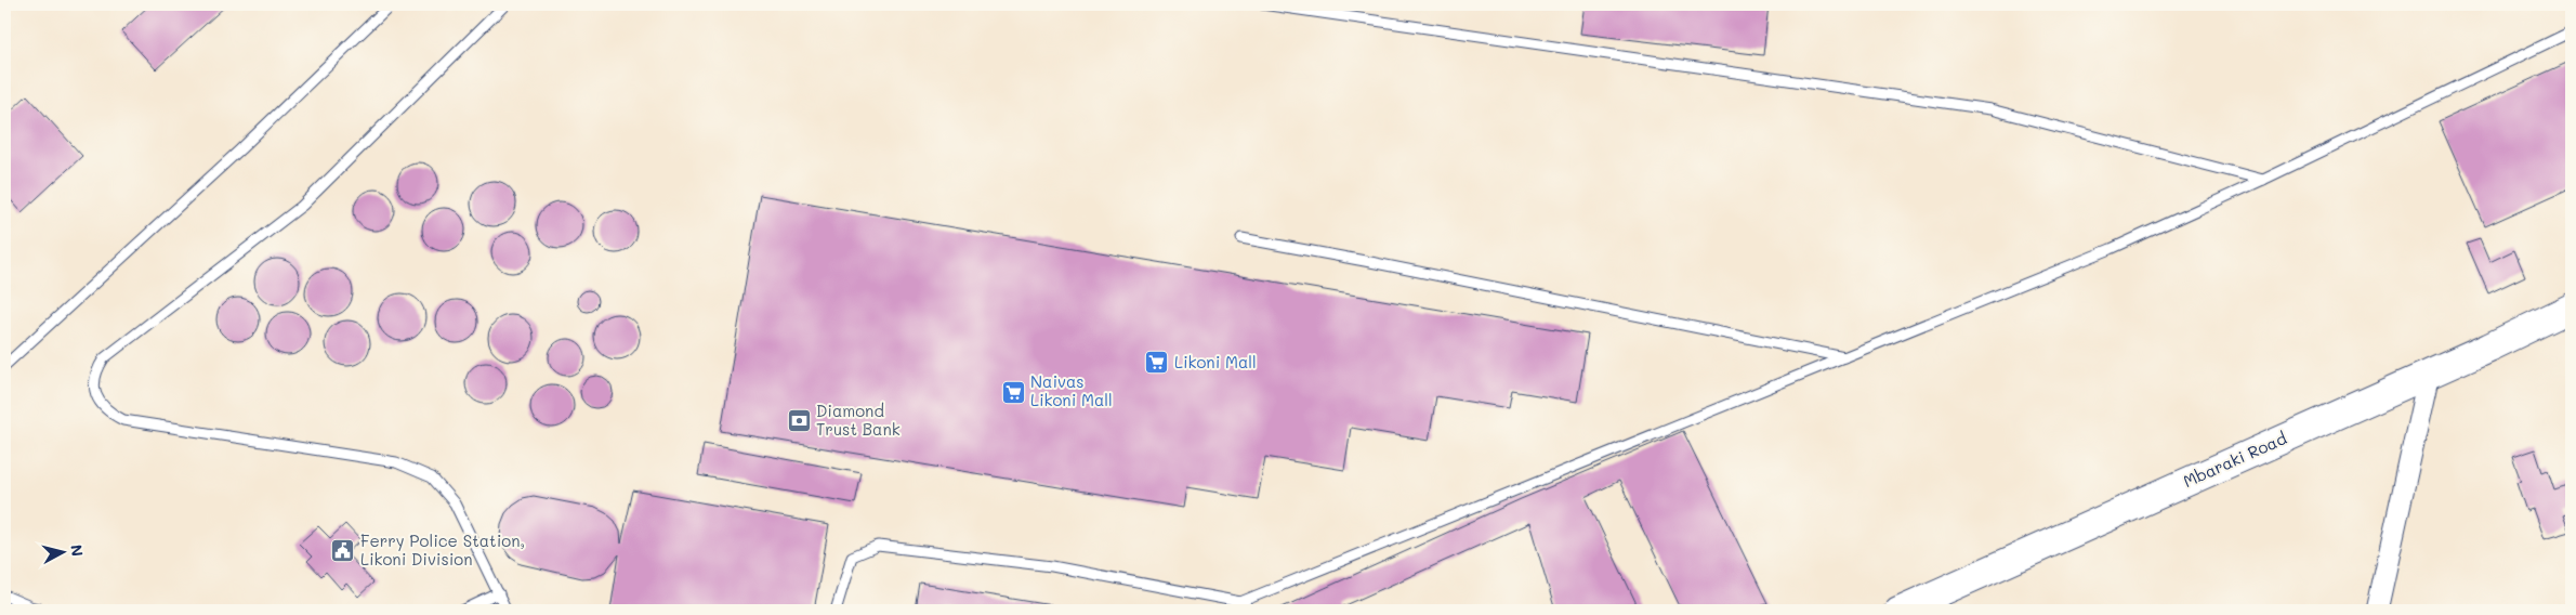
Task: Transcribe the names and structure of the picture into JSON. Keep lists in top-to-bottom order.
{
  "streets": {
    "main road": ["Mbaraki Road"]
  },
  "places": {
    "supermarket": ["Likoni Mall", "Naivas Likoni Mall"],
    "bank": ["Diamond Trust Bank"],
    "public building": ["Ferry Police Station, Likoni Division"]
  },
  "north": "right"
}
